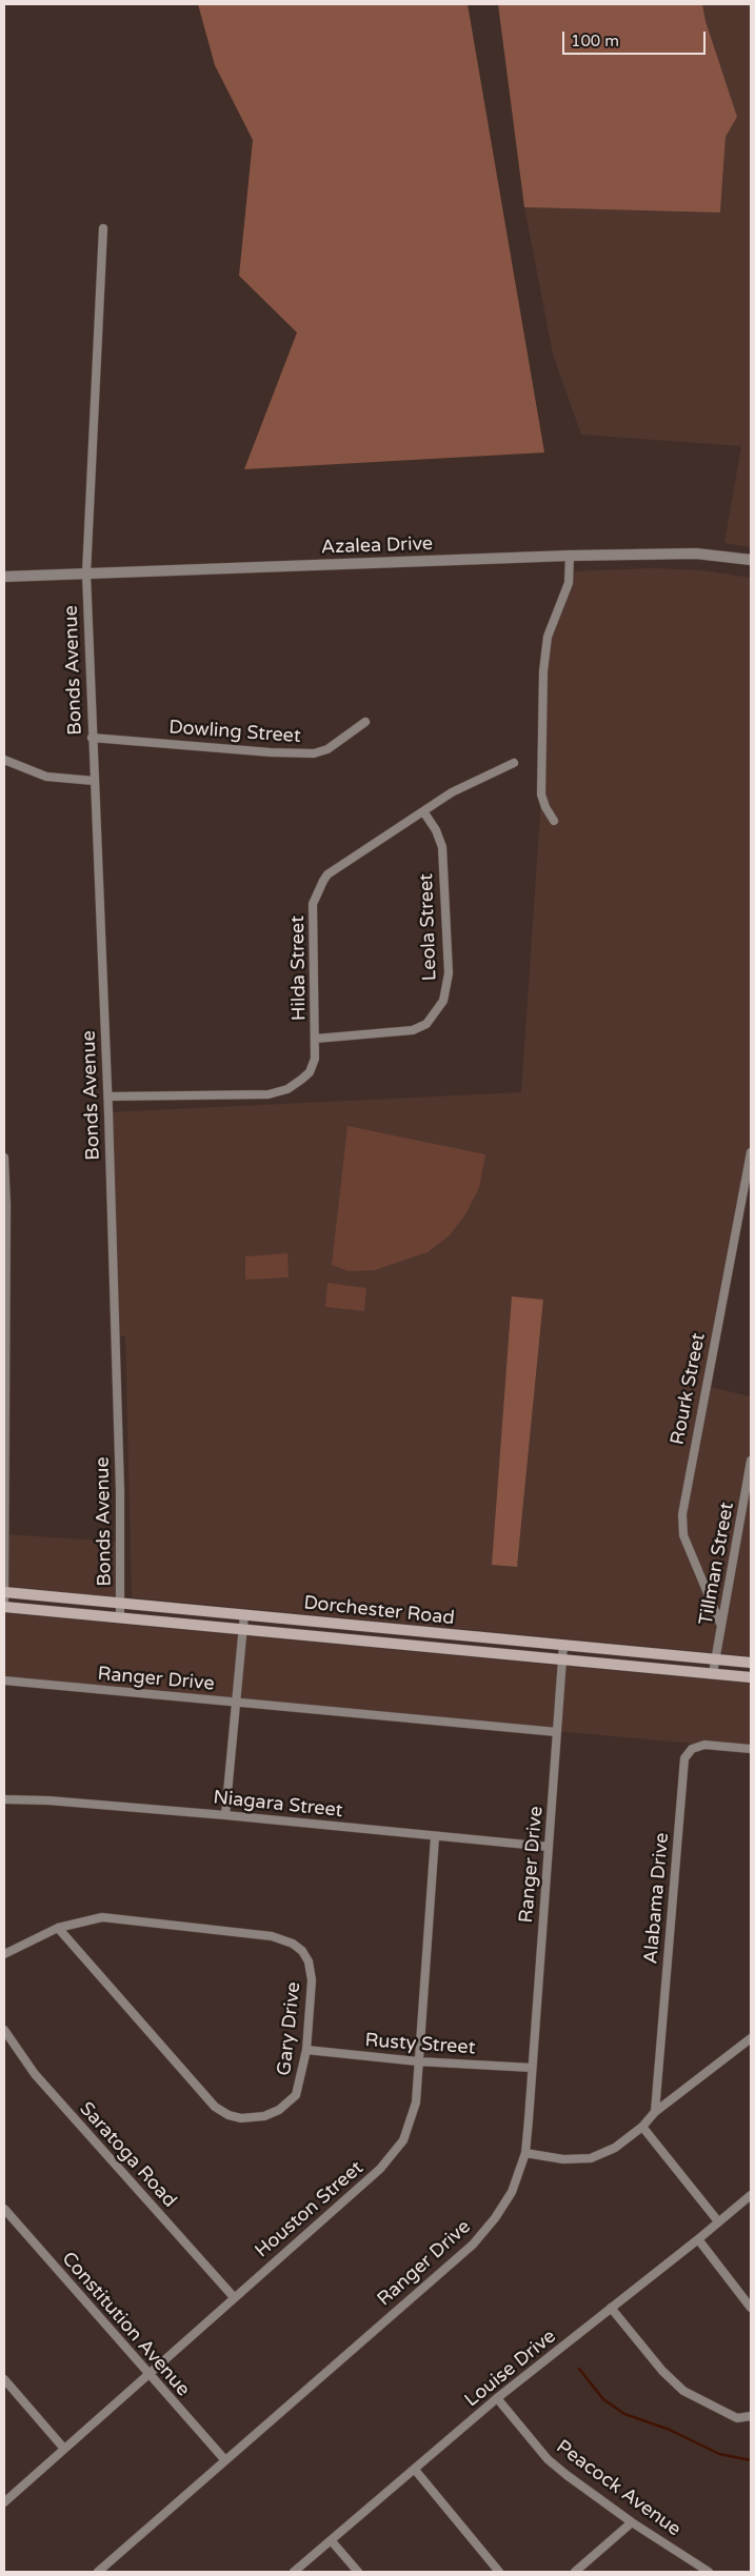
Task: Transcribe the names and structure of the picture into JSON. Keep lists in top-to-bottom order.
{
  "streets": {
    "main road": ["Dorchester Road"],
    "street": [
      "Azalea Drive",
      "Bonds Avenue",
      "Dowling Street",
      "Leola Street",
      "Hilda Street",
      "Rourk Street",
      "Tillman Street",
      "Ranger Drive",
      "Niagara Street",
      "Alabama Drive",
      "Gary Drive",
      "Rusty Street",
      "Saratoga Road",
      "Houston Street",
      "Constitution Avenue",
      "Louise Drive",
      "Peacock Avenue"
    ]
  },
  "crossings": [
    ["Azalea Drive", "Bonds Avenue"],
    ["Bonds Avenue", "Dowling Street"],
    ["Bonds Avenue", "Hilda Street"],
    ["Bonds Avenue", "Dorchester Road"],
    ["Leola Street", "Hilda Street"],
    ["Rourk Street", "Tillman Street"],
    ["Tillman Street", "Dorchester Road"],
    ["Dorchester Road", "Ranger Drive"],
    ["Ranger Drive", "Niagara Street"],
    ["Ranger Drive", "Rusty Street"],
    ["Ranger Drive", "Constitution Avenue"],
    ["Niagara Street", "Houston Street"],
    ["Gary Drive", "Rusty Street"],
    ["Rusty Street", "Houston Street"],
    ["Saratoga Road", "Houston Street"],
    ["Houston Street", "Constitution Avenue"],
    ["Louise Drive", "Peacock Avenue"]
  ],
  "scale_bar": "100 m"
}
